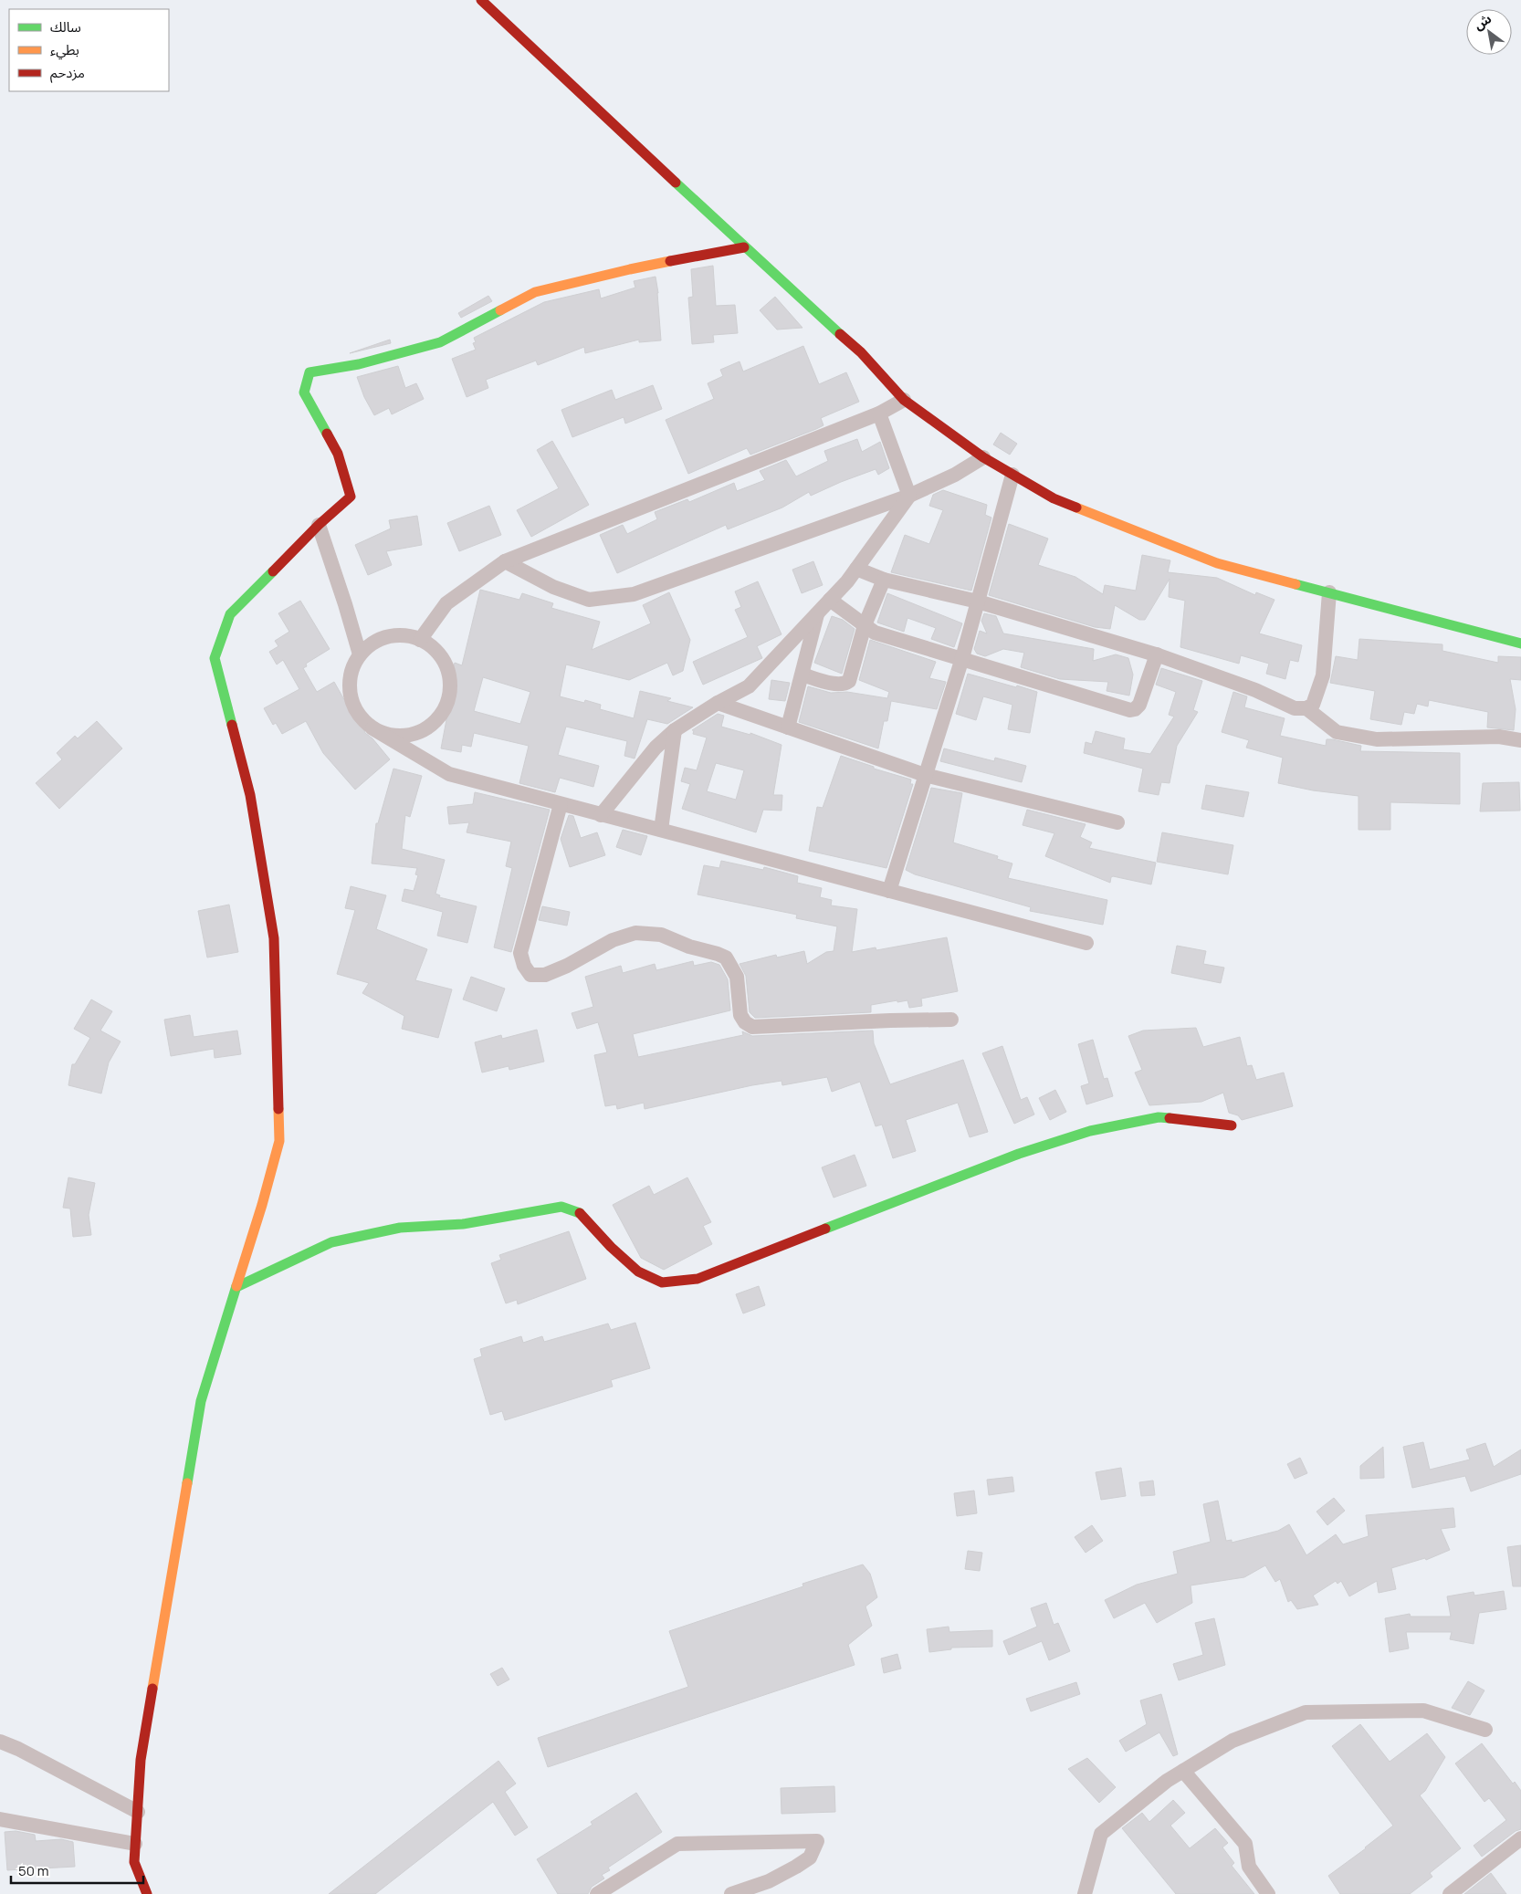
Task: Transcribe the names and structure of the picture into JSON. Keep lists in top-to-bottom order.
{
  "legend": ["سالك", "بطيء", "مزدحم"],
  "scale_bar": "50 m",
  "north": "top left"
}
